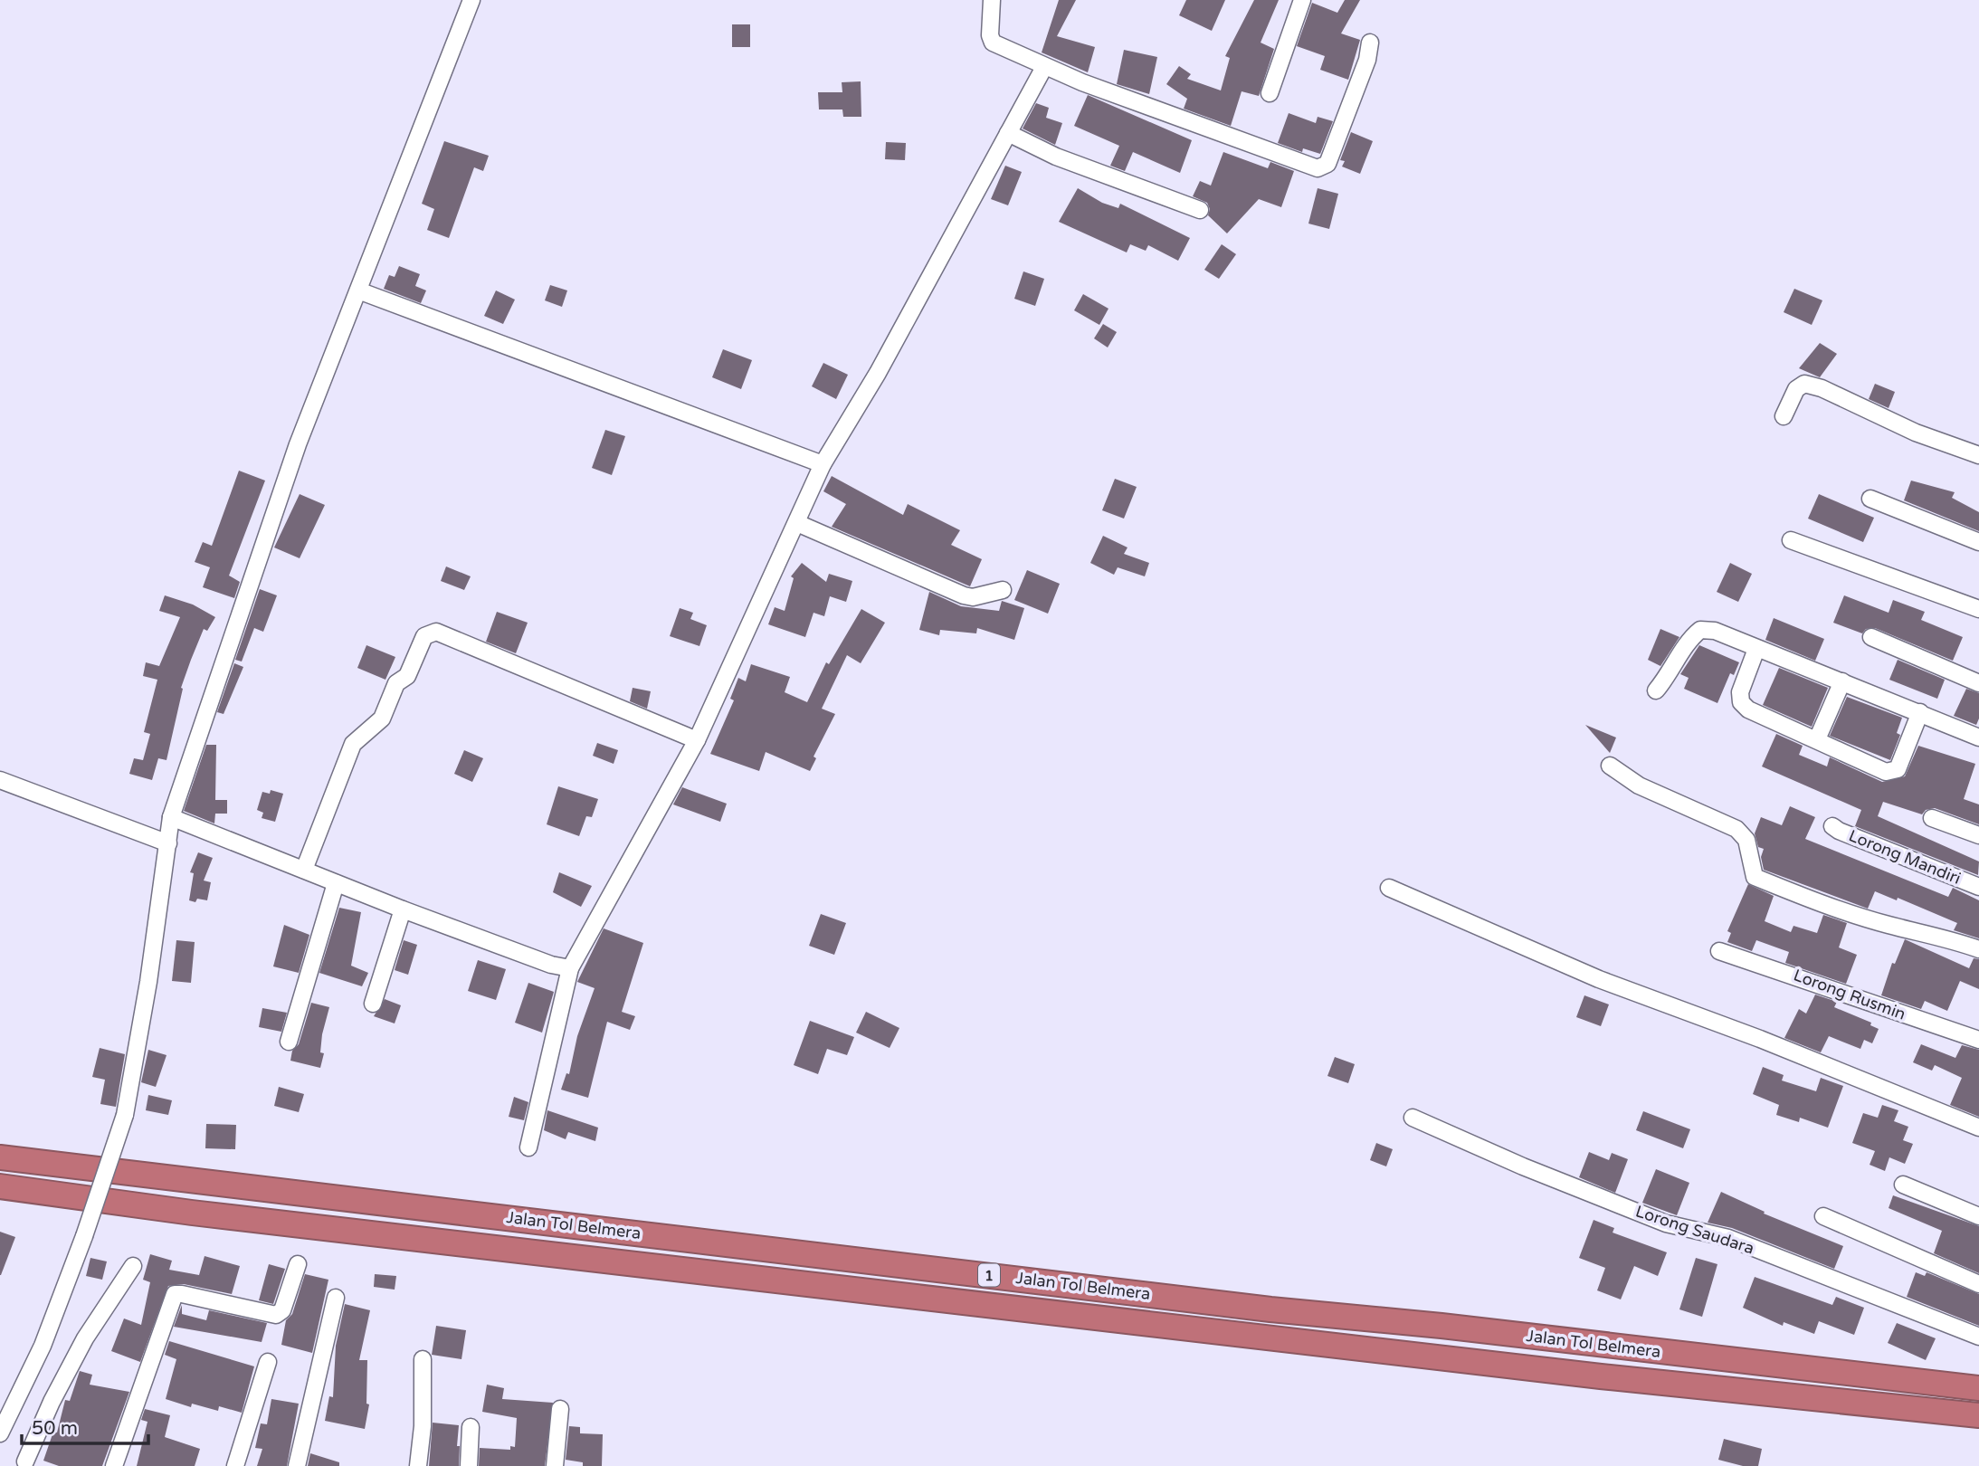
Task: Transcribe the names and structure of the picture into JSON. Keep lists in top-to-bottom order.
{
  "streets": {
    "highway": ["Jalan Tol Belmera", "1"],
    "street": ["Lorong Mandiri", "Lorong Rusmin", "Lorong Saudara"]
  },
  "scale_bar": "50 m"
}
